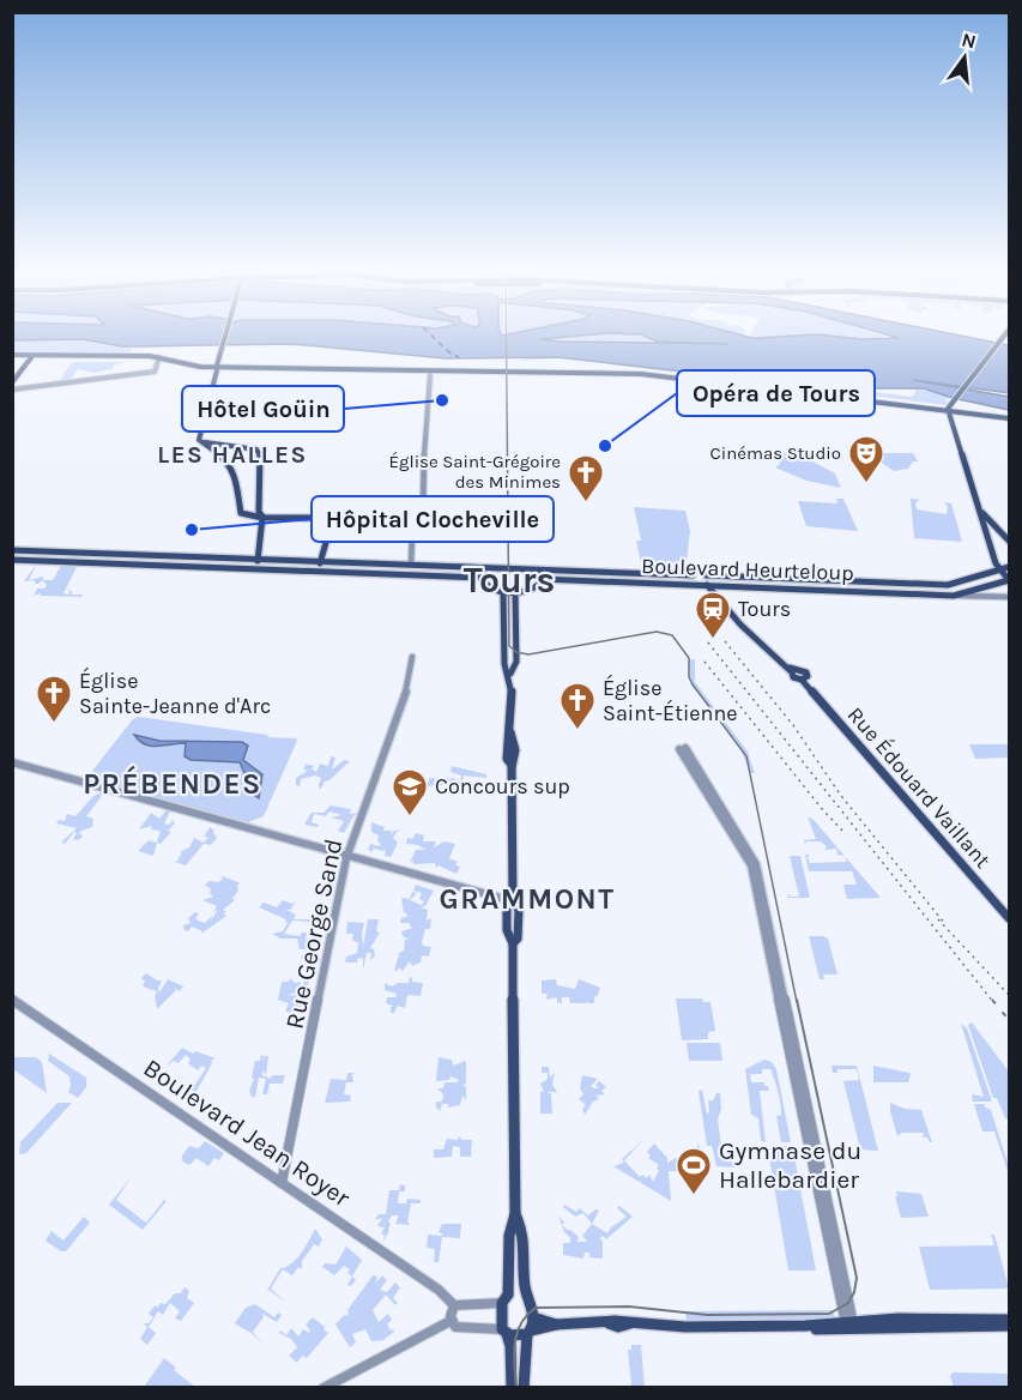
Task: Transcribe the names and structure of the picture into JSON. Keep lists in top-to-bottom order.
{
  "streets": {
    "main road": ["Boulevard Heurteloup", "Rue Édouard Vaillant"],
    "street": ["Rue George Sand", "Boulevard Jean Royer"]
  },
  "crossings": [
    ["Rue George Sand", "Boulevard Jean Royer"]
  ],
  "districts": [
    "LES HALLES",
    "Tours",
    "PRÉBENDES",
    "GRAMMONT"
  ],
  "places": {
    "other": ["Hôtel Goüin", "Opéra de Tours", "Hôpital Clocheville"],
    "theatre": ["Cinémas Studio"],
    "church": ["Église Saint-Grégoire des Minimes", "Église Sainte-Jeanne d'Arc", "Église Saint-Étienne"],
    "station": ["Tours"],
    "school or university": ["Concours sup"],
    "sports": ["Gymnase du Hallebardier"]
  },
  "north": "top"
}
